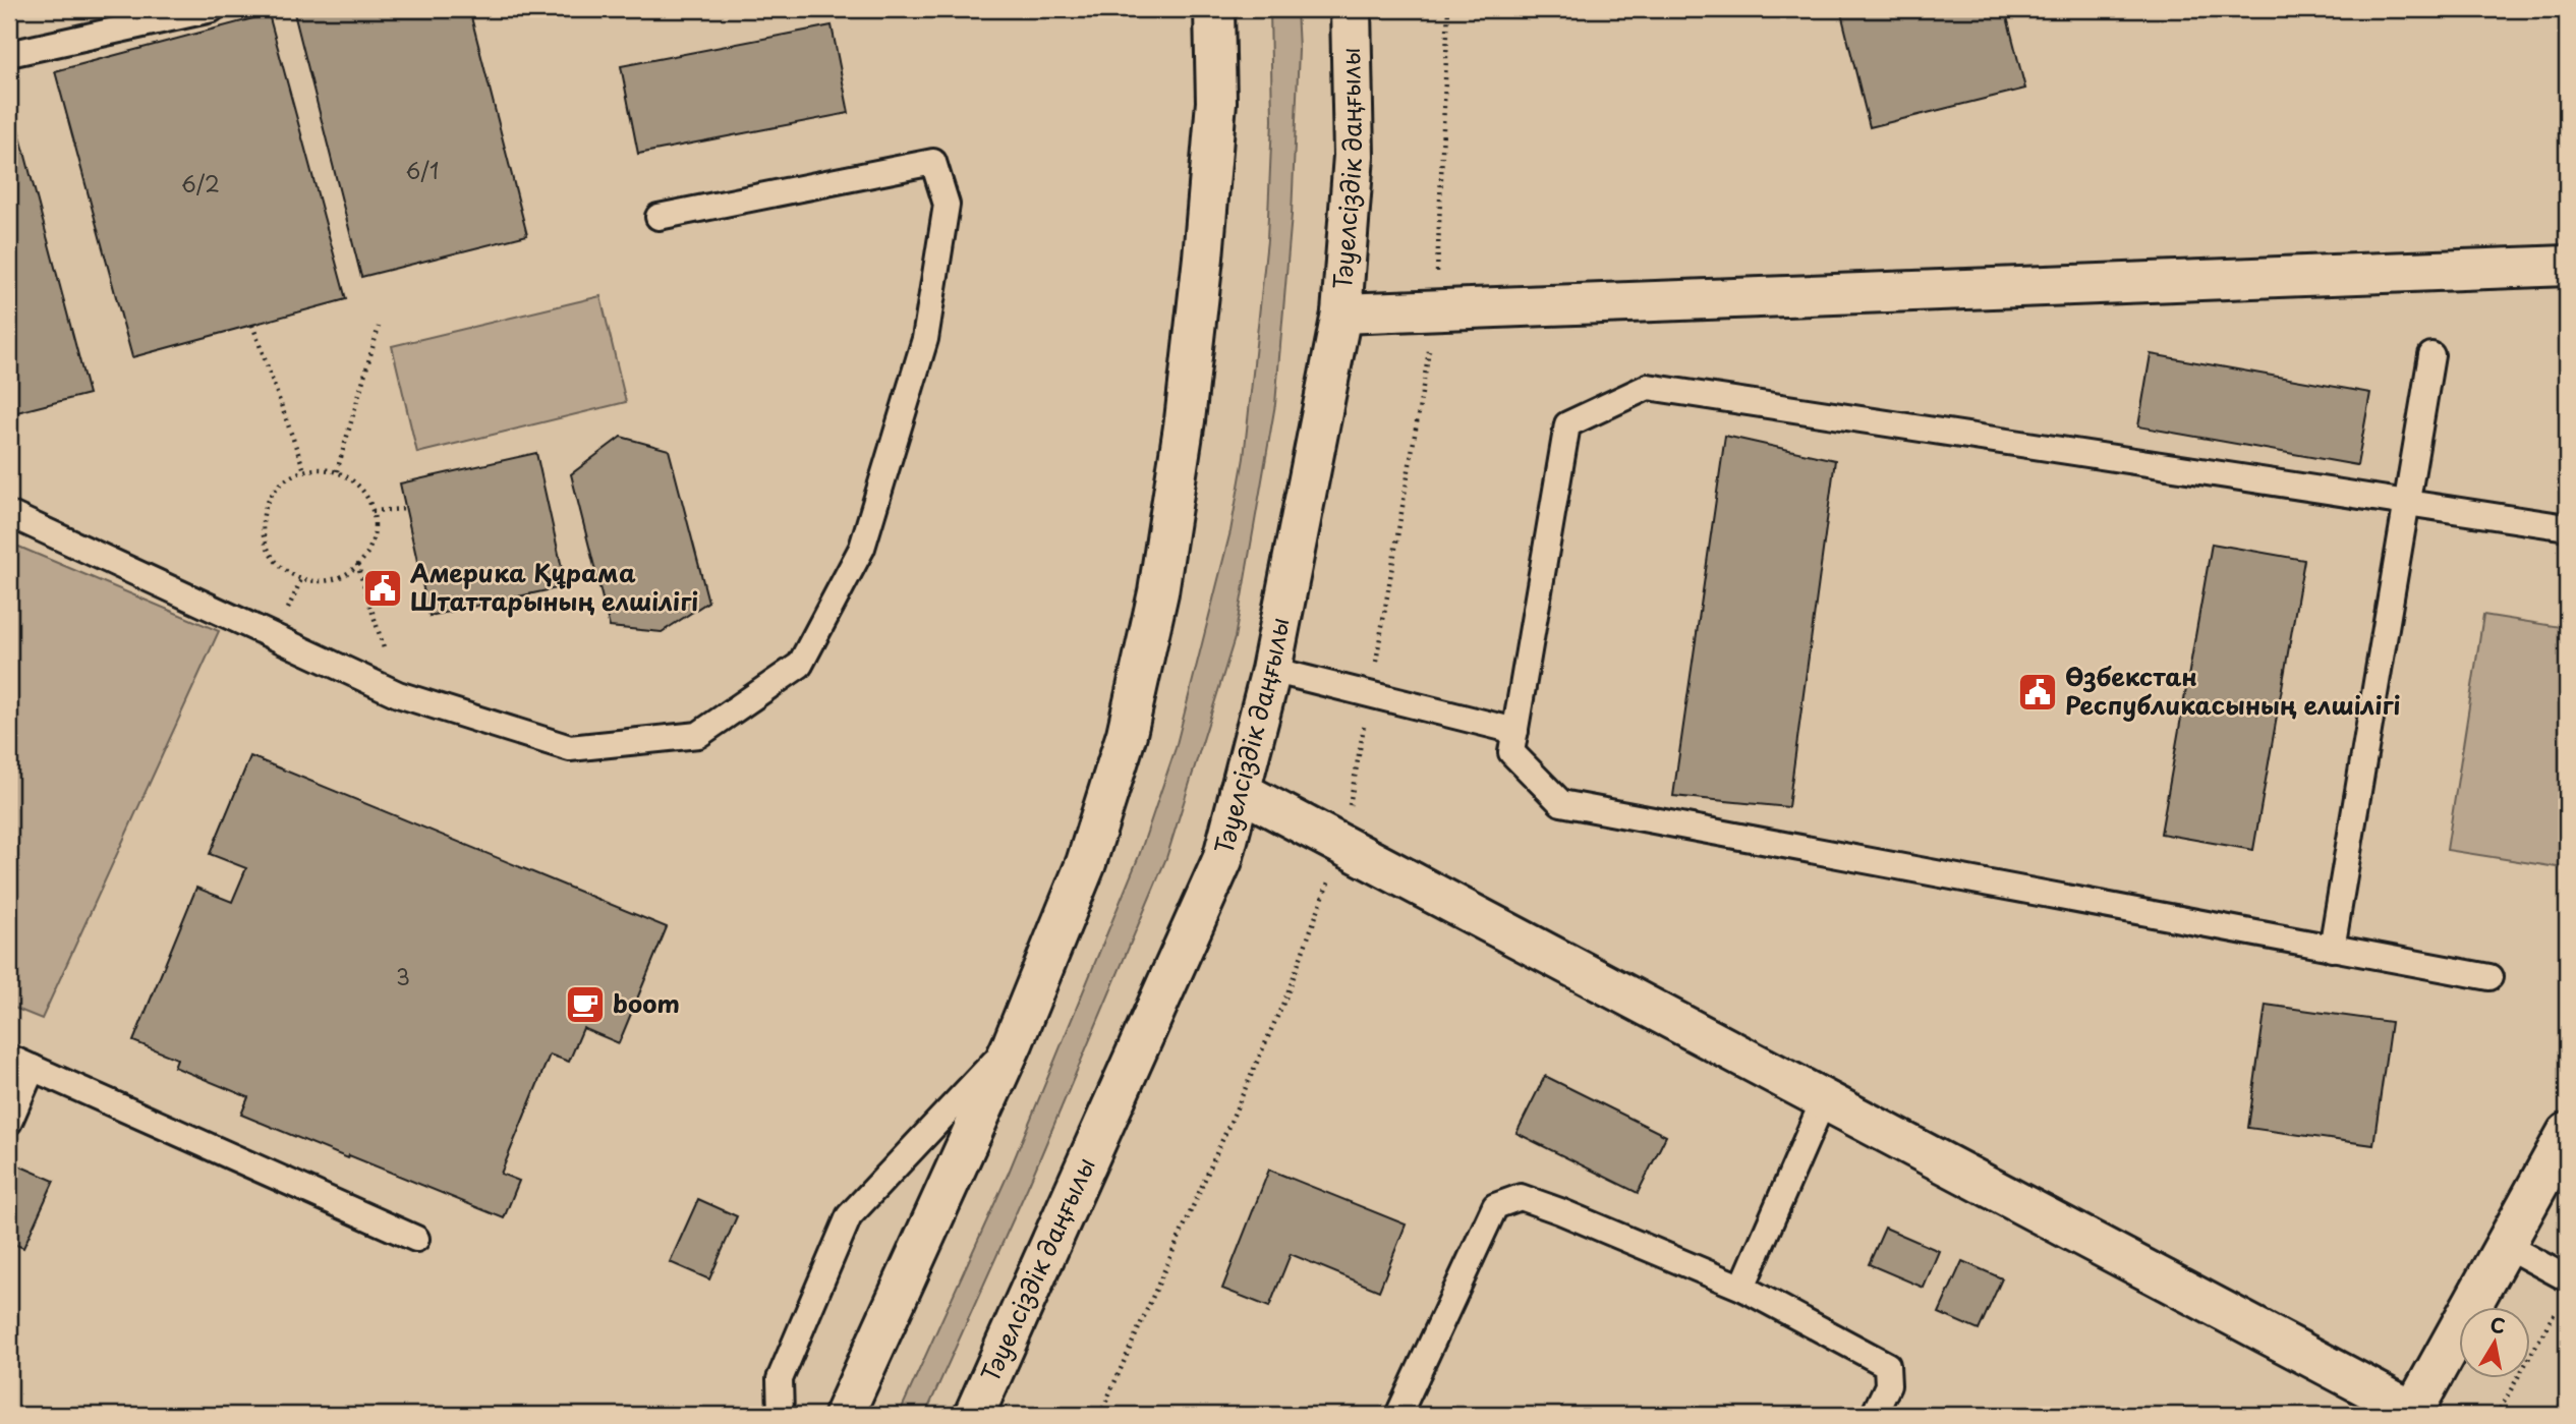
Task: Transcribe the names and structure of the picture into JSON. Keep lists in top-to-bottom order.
{
  "streets": {
    "main road": ["Тәуелсіздік даңғылы"]
  },
  "places": {
    "public building": ["Америка Құрама Штаттарының елшілігі", "Өзбекстан Республикасының елшілігі"],
    "cafe": ["boom"]
  },
  "house_numbers": ["6/1", "6/2", "3"],
  "north": "top"
}
